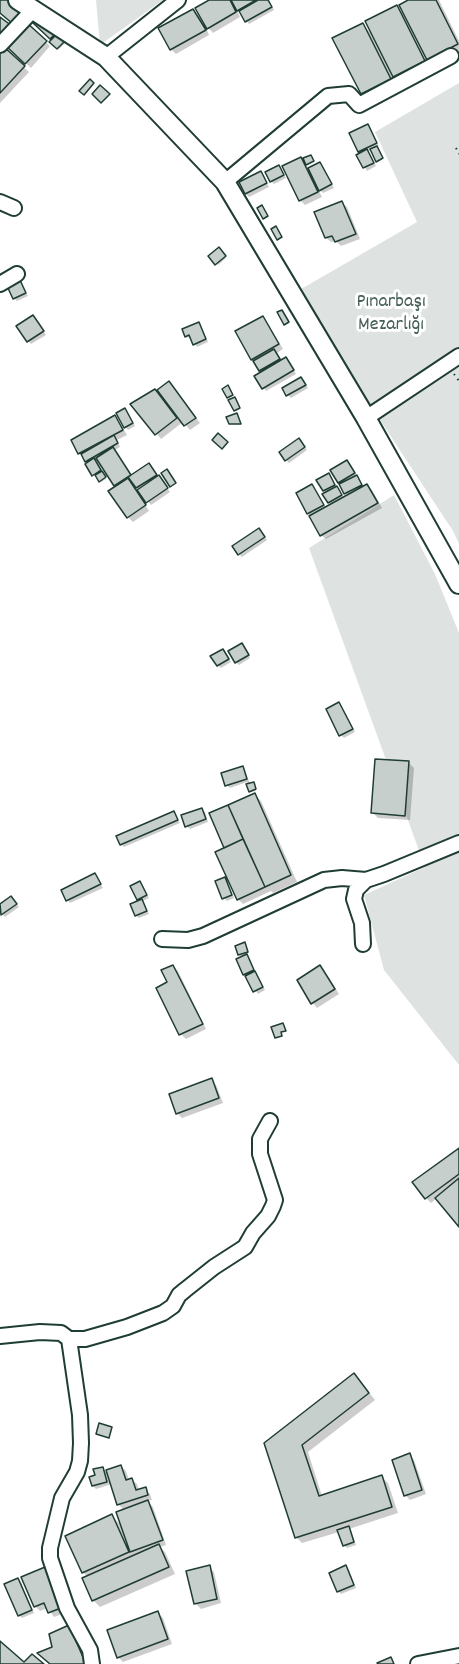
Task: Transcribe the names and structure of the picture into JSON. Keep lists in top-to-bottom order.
{
  "parks": ["Pınarbaşı Mezarlığı"]
}
